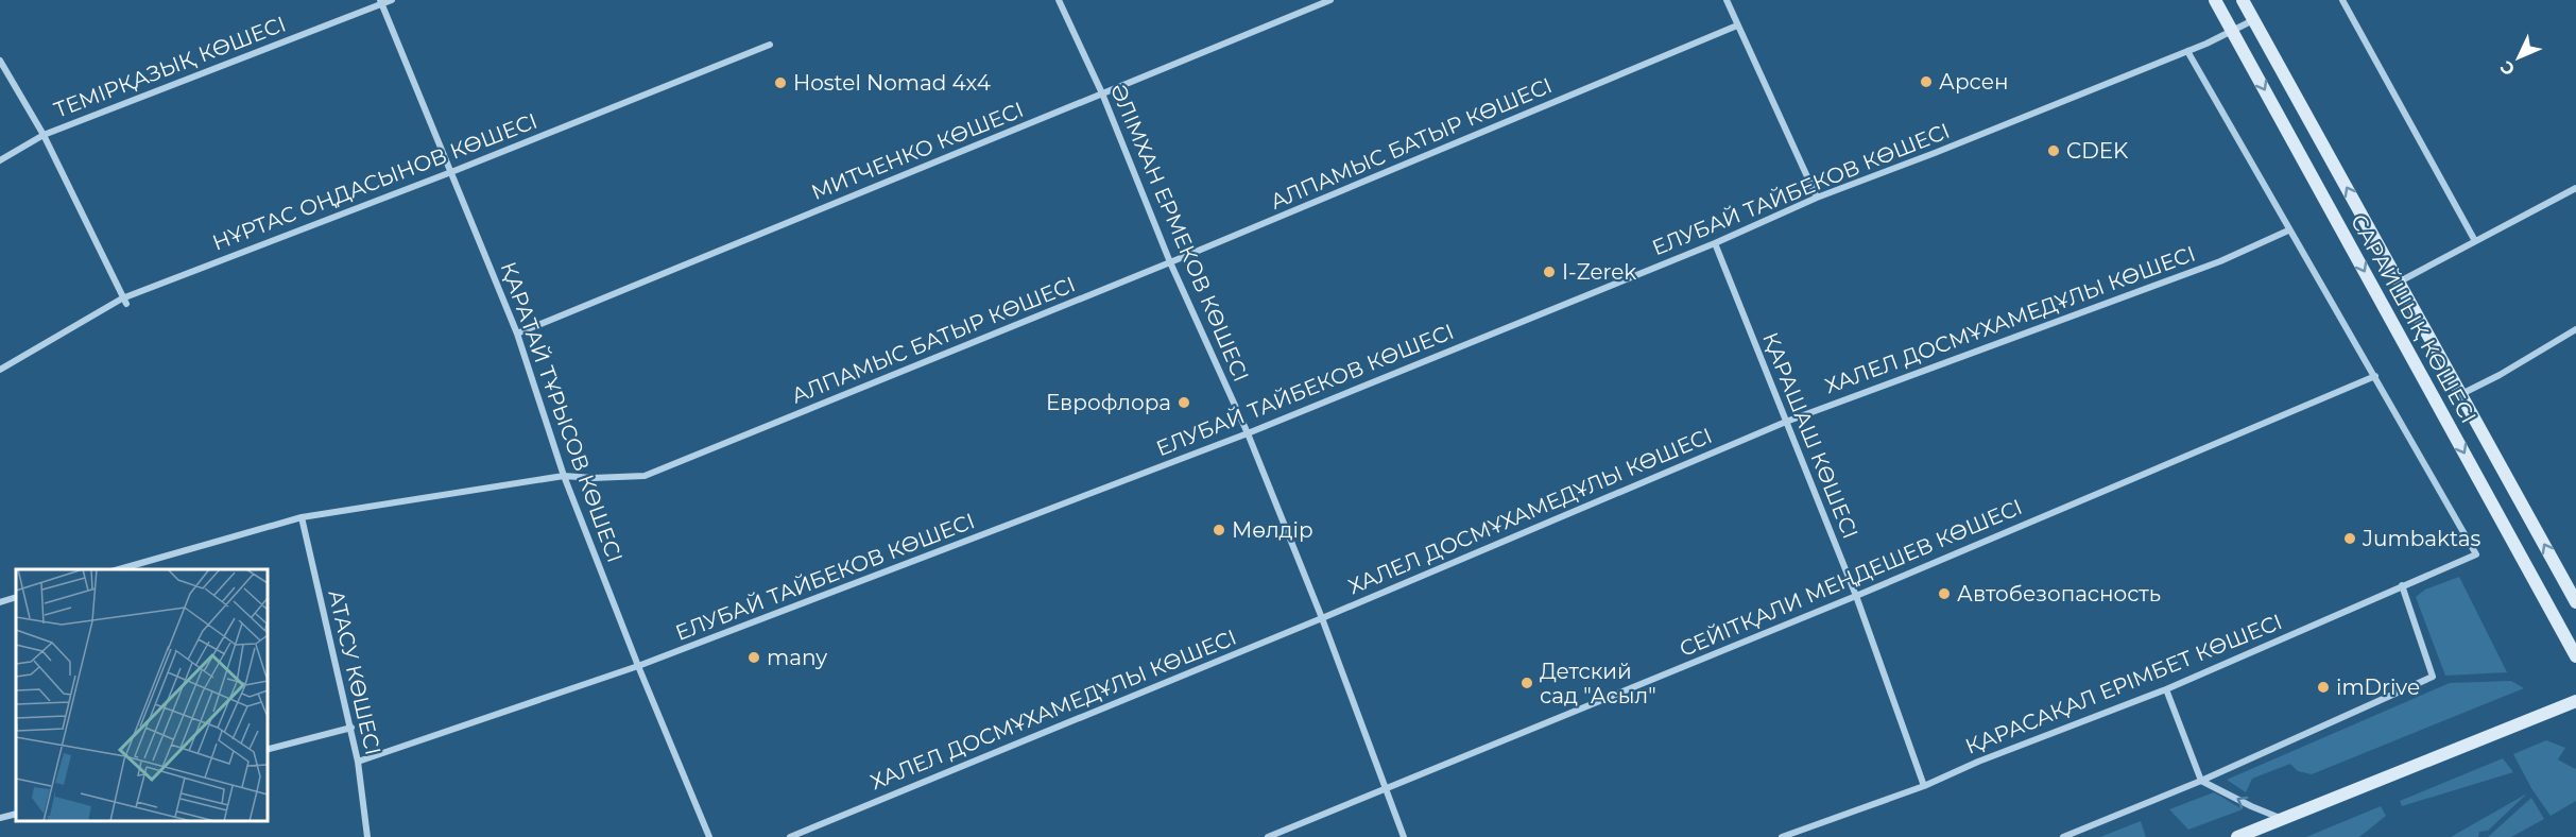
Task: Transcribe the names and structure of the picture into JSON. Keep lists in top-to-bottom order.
{
  "streets": {
    "main road": ["САРАЙШЫҚ КӨШЕСІ"],
    "street": [
      "ТЕМІРҚАЗЫҚ КӨШЕСІ",
      "АЛПАМЫС БАТЫР КӨШЕСІ",
      "МИТЧЕНКО КӨШЕСІ",
      "НҰРТАС ОҢДАСЫНОВ КӨШЕСІ",
      "ЕЛУБАЙ ТАЙБЕКОВ КӨШЕСІ",
      "ӘЛІМХАН ЕРМЕКОВ КӨШЕСІ",
      "ХАЛЕЛ ДОСМҰХАМЕДҰЛЫ КӨШЕСІ",
      "ҚАРАТАЙ ТҰРЫСОВ КӨШЕСІ",
      "ҚАРАШАШ КӨШЕСІ",
      "СЕЙІТҚАЛИ МЕҢДЕШЕВ КӨШЕСІ",
      "АТАСУ КӨШЕСІ",
      "ҚАРАСАҚАЛ ЕРІМБЕТ КӨШЕСІ"
    ]
  },
  "crossings": [
    ["ТЕМІРҚАЗЫҚ КӨШЕСІ", "ҚАРАТАЙ ТҰРЫСОВ КӨШЕСІ"],
    ["АЛПАМЫС БАТЫР КӨШЕСІ", "ӘЛІМХАН ЕРМЕКОВ КӨШЕСІ"],
    ["АЛПАМЫС БАТЫР КӨШЕСІ", "ҚАРАТАЙ ТҰРЫСОВ КӨШЕСІ"],
    ["АЛПАМЫС БАТЫР КӨШЕСІ", "АТАСУ КӨШЕСІ"],
    ["МИТЧЕНКО КӨШЕСІ", "ӘЛІМХАН ЕРМЕКОВ КӨШЕСІ"],
    ["МИТЧЕНКО КӨШЕСІ", "ҚАРАТАЙ ТҰРЫСОВ КӨШЕСІ"],
    ["НҰРТАС ОҢДАСЫНОВ КӨШЕСІ", "ҚАРАТАЙ ТҰРЫСОВ КӨШЕСІ"],
    ["ЕЛУБАЙ ТАЙБЕКОВ КӨШЕСІ", "ӘЛІМХАН ЕРМЕКОВ КӨШЕСІ"],
    ["ЕЛУБАЙ ТАЙБЕКОВ КӨШЕСІ", "САРАЙШЫҚ КӨШЕСІ"],
    ["ЕЛУБАЙ ТАЙБЕКОВ КӨШЕСІ", "ҚАРАТАЙ ТҰРЫСОВ КӨШЕСІ"],
    ["ЕЛУБАЙ ТАЙБЕКОВ КӨШЕСІ", "ҚАРАШАШ КӨШЕСІ"],
    ["ЕЛУБАЙ ТАЙБЕКОВ КӨШЕСІ", "АТАСУ КӨШЕСІ"],
    ["ӘЛІМХАН ЕРМЕКОВ КӨШЕСІ", "ХАЛЕЛ ДОСМҰХАМЕДҰЛЫ КӨШЕСІ"],
    ["ӘЛІМХАН ЕРМЕКОВ КӨШЕСІ", "СЕЙІТҚАЛИ МЕҢДЕШЕВ КӨШЕСІ"],
    ["ХАЛЕЛ ДОСМҰХАМЕДҰЛЫ КӨШЕСІ", "ҚАРАШАШ КӨШЕСІ"],
    ["ҚАРАШАШ КӨШЕСІ", "СЕЙІТҚАЛИ МЕҢДЕШЕВ КӨШЕСІ"],
    ["ҚАРАШАШ КӨШЕСІ", "ҚАРАСАҚАЛ ЕРІМБЕТ КӨШЕСІ"],
    ["СЕЙІТҚАЛИ МЕҢДЕШЕВ КӨШЕСІ", "ҚАРАСАҚАЛ ЕРІМБЕТ КӨШЕСІ"]
  ],
  "places": [
    "Арсен",
    "Hostel Nomad 4x4",
    "CDEK",
    "I-Zerek",
    "Еврофлора",
    "Мөлдір",
    "Jumbaktas",
    "Автобезопасность",
    "many",
    "Детский сад \"Асыл\"",
    "imDrive"
  ],
  "north": "bottom left"
}
